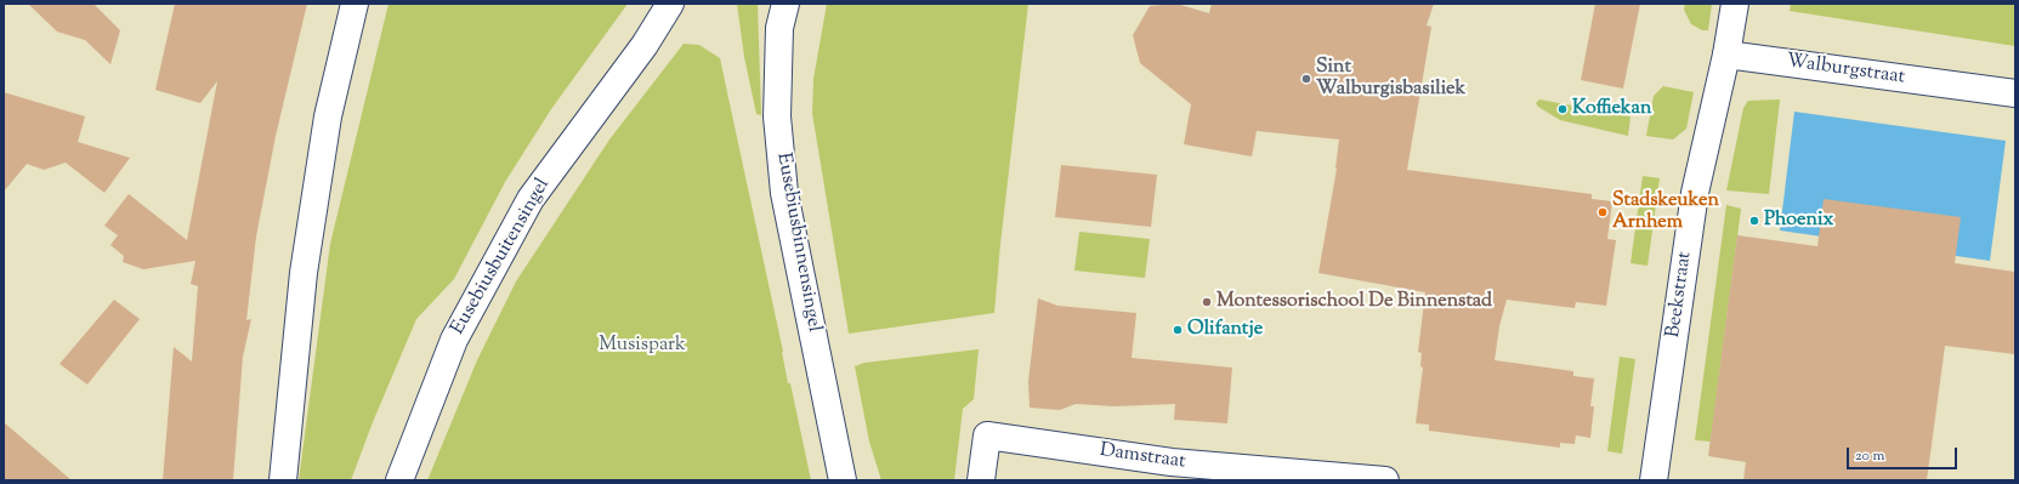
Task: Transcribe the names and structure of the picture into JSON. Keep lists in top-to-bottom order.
{
  "streets": {
    "street": [
      "Walburgstraat",
      "Eusebiusbinnensingel",
      "Eusebiusbuitensingel",
      "Beekstraat",
      "Damstraat"
    ]
  },
  "crossings": [
    ["Walburgstraat", "Beekstraat"]
  ],
  "parks": ["Musispark"],
  "places": [
    "Sint Walburgisbasiliek",
    "Koffiekan",
    "Stadskeuken Arnhem",
    "Phoenix",
    "Montessorischool De Binnenstad",
    "Olifantje"
  ],
  "scale_bar": "20 m"
}
